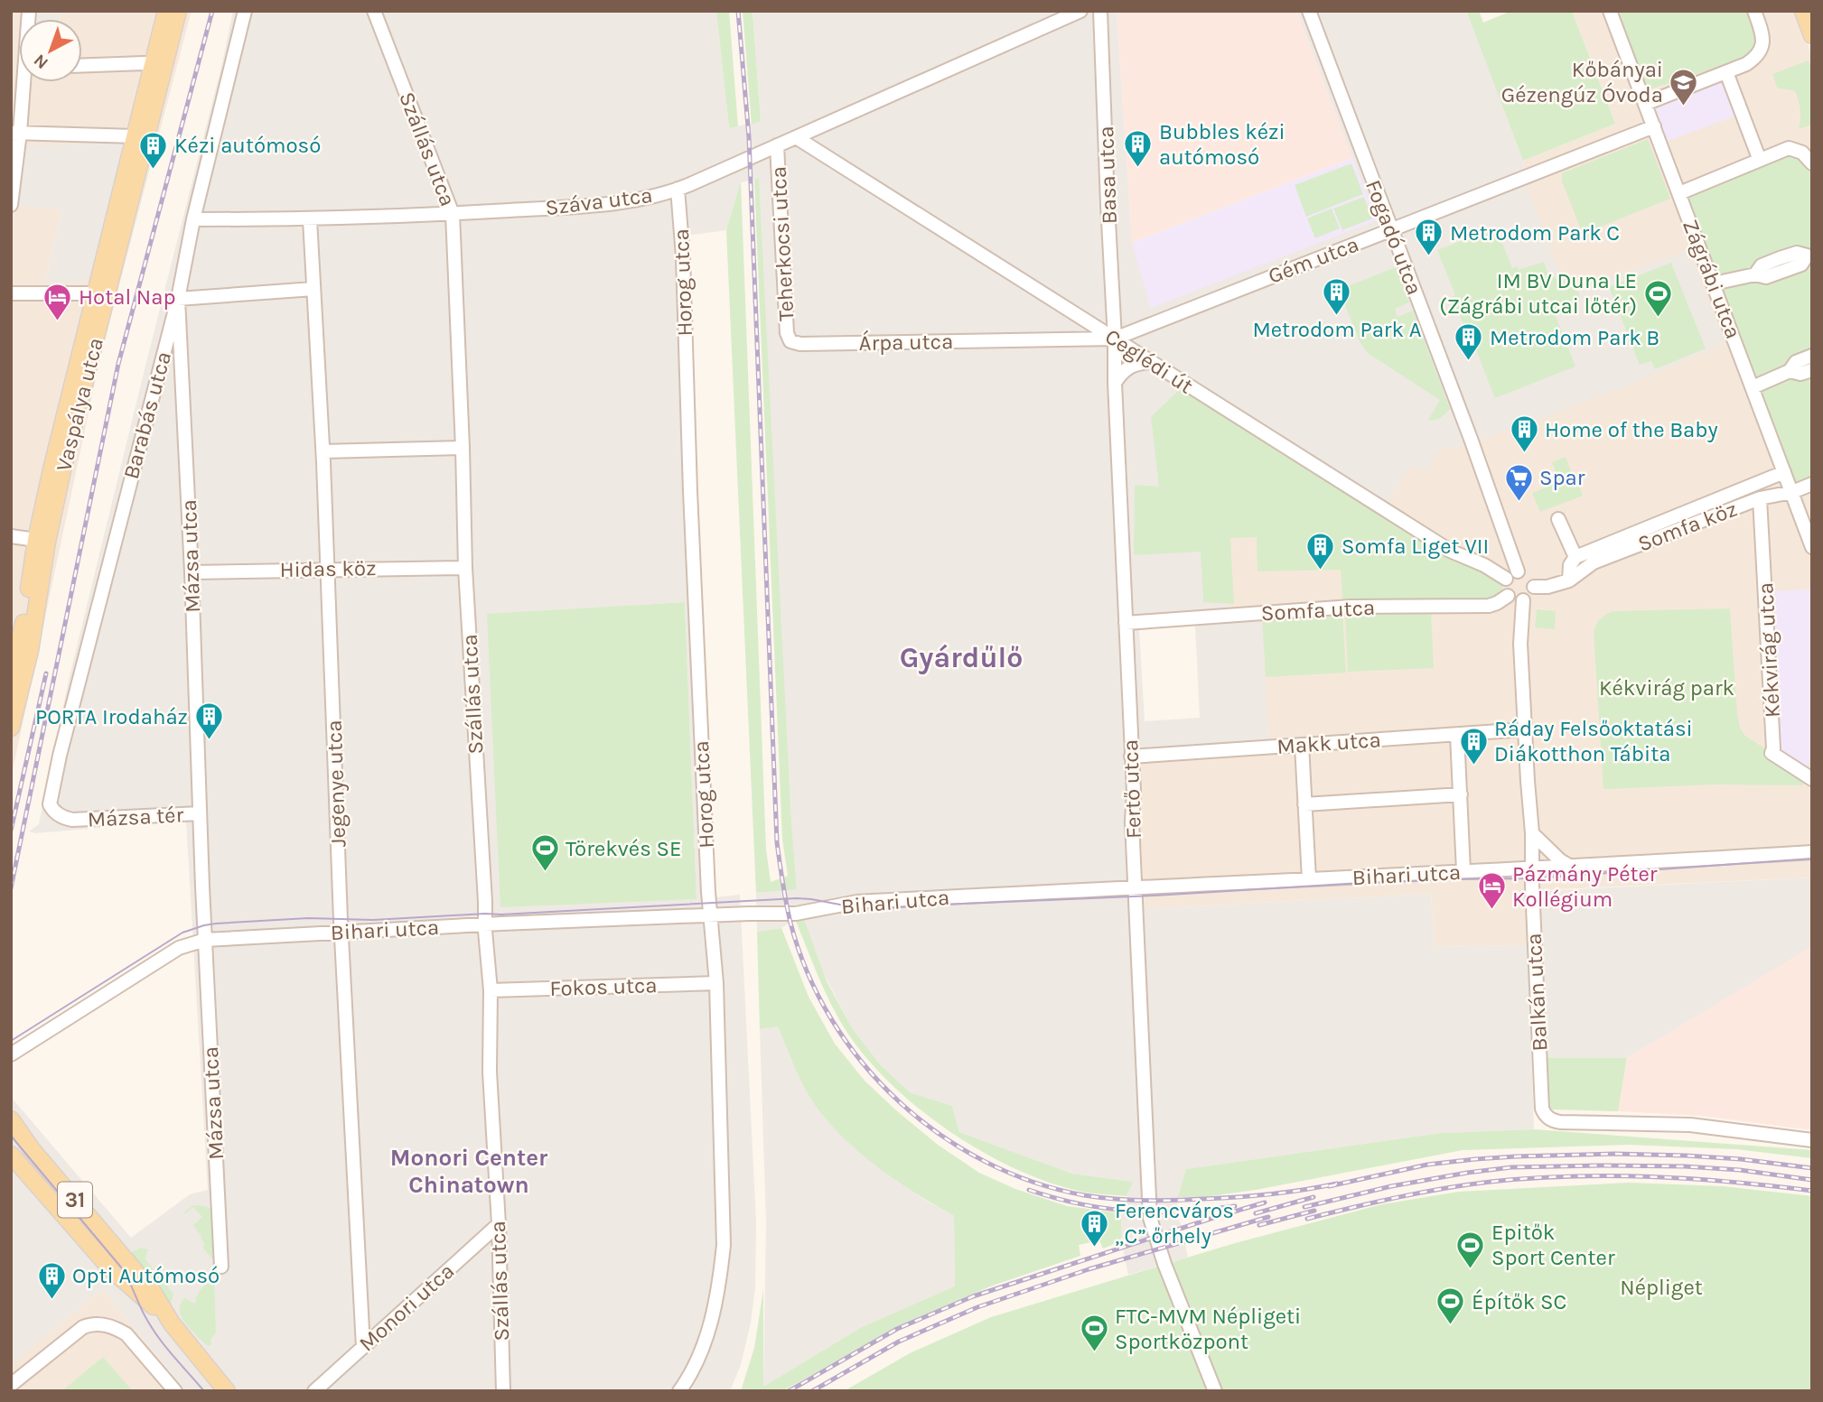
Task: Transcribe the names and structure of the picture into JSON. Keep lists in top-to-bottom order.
{
  "streets": {
    "main road": ["Vaspálya utca", "31"],
    "street": [
      "Szállás utca",
      "Basa utca",
      "Száva utca",
      "Fogadó utca",
      "Teherkocsi utca",
      "Gém utca",
      "Zágrábi utca",
      "Horog utca",
      "Árpa utca",
      "Ceglédi út",
      "Barabás utca",
      "Somfa köz",
      "Mázsa utca",
      "Hidas köz",
      "Somfa utca",
      "Kékvirág utca",
      "Makk utca",
      "Jegenye utca",
      "Fertő utca",
      "Mázsa tér",
      "Bihari utca",
      "Fokos utca",
      "Balkán utca",
      "Monori utca"
    ]
  },
  "crossings": [
    ["Szállás utca", "Száva utca"],
    ["Szállás utca", "Hidas köz"],
    ["Szállás utca", "Bihari utca"],
    ["Szállás utca", "Fokos utca"],
    ["Szállás utca", "Monori utca"],
    ["Basa utca", "Gém utca"],
    ["Basa utca", "Árpa utca"],
    ["Basa utca", "Ceglédi út"],
    ["Basa utca", "Fertő utca"],
    ["Száva utca", "Teherkocsi utca"],
    ["Száva utca", "Horog utca"],
    ["Száva utca", "Ceglédi út"],
    ["Száva utca", "Barabás utca"],
    ["Száva utca", "Jegenye utca"],
    ["Fogadó utca", "Gém utca"],
    ["Fogadó utca", "Ceglédi út"],
    ["Fogadó utca", "Somfa köz"],
    ["Fogadó utca", "Somfa utca"],
    ["Fogadó utca", "Balkán utca"],
    ["Teherkocsi utca", "Árpa utca"],
    ["Gém utca", "Zágrábi utca"],
    ["Gém utca", "Árpa utca"],
    ["Gém utca", "Ceglédi út"],
    ["Zágrábi utca", "Somfa köz"],
    ["Horog utca", "Bihari utca"],
    ["Horog utca", "Fokos utca"],
    ["Árpa utca", "Ceglédi út"],
    ["Ceglédi út", "Somfa köz"],
    ["Ceglédi út", "Somfa utca"],
    ["Ceglédi út", "Balkán utca"],
    ["Barabás utca", "Mázsa utca"],
    ["Barabás utca", "Mázsa tér"],
    ["Somfa köz", "Somfa utca"],
    ["Somfa köz", "Kékvirág utca"],
    ["Somfa köz", "Balkán utca"],
    ["Mázsa utca", "Hidas köz"],
    ["Mázsa utca", "Mázsa tér"],
    ["Mázsa utca", "Bihari utca"],
    ["Hidas köz", "Jegenye utca"],
    ["Somfa utca", "Fertő utca"],
    ["Somfa utca", "Balkán utca"],
    ["Makk utca", "Fertő utca"],
    ["Makk utca", "Balkán utca"],
    ["Jegenye utca", "Bihari utca"],
    ["Jegenye utca", "Monori utca"],
    ["Fertő utca", "Bihari utca"],
    ["Mázsa tér", "Bihari utca"],
    ["Bihari utca", "Balkán utca"]
  ],
  "districts": ["Gyárdűlő", "Monori Center Chinatown"],
  "parks": ["Kékvirág park", "Népliget"],
  "places": {
    "school or university": ["Kőbányai Gézengúz Óvoda"],
    "building": [
      "Bubbles kézi autómosó",
      "Kézi autómosó",
      "Metrodom Park C",
      "Metrodom Park A",
      "Metrodom Park B",
      "Home of the Baby",
      "Somfa Liget VII",
      "PORTA Irodaház",
      "Ráday Felsőoktatási Diákotthon Tábita",
      "Ferencváros „C” őrhely",
      "Opti Autómosó"
    ],
    "sports": [
      "IM BV Duna LE (Zágrábi utcai lőtér)",
      "Törekvés SE",
      "Epitők Sport Center",
      "Építők SC",
      "FTC-MVM Népligeti Sportközpont"
    ],
    "hotel": ["Hotal Nap", "Pázmány Péter Kollégium"],
    "supermarket": ["Spar"]
  },
  "north": "bottom left"
}
